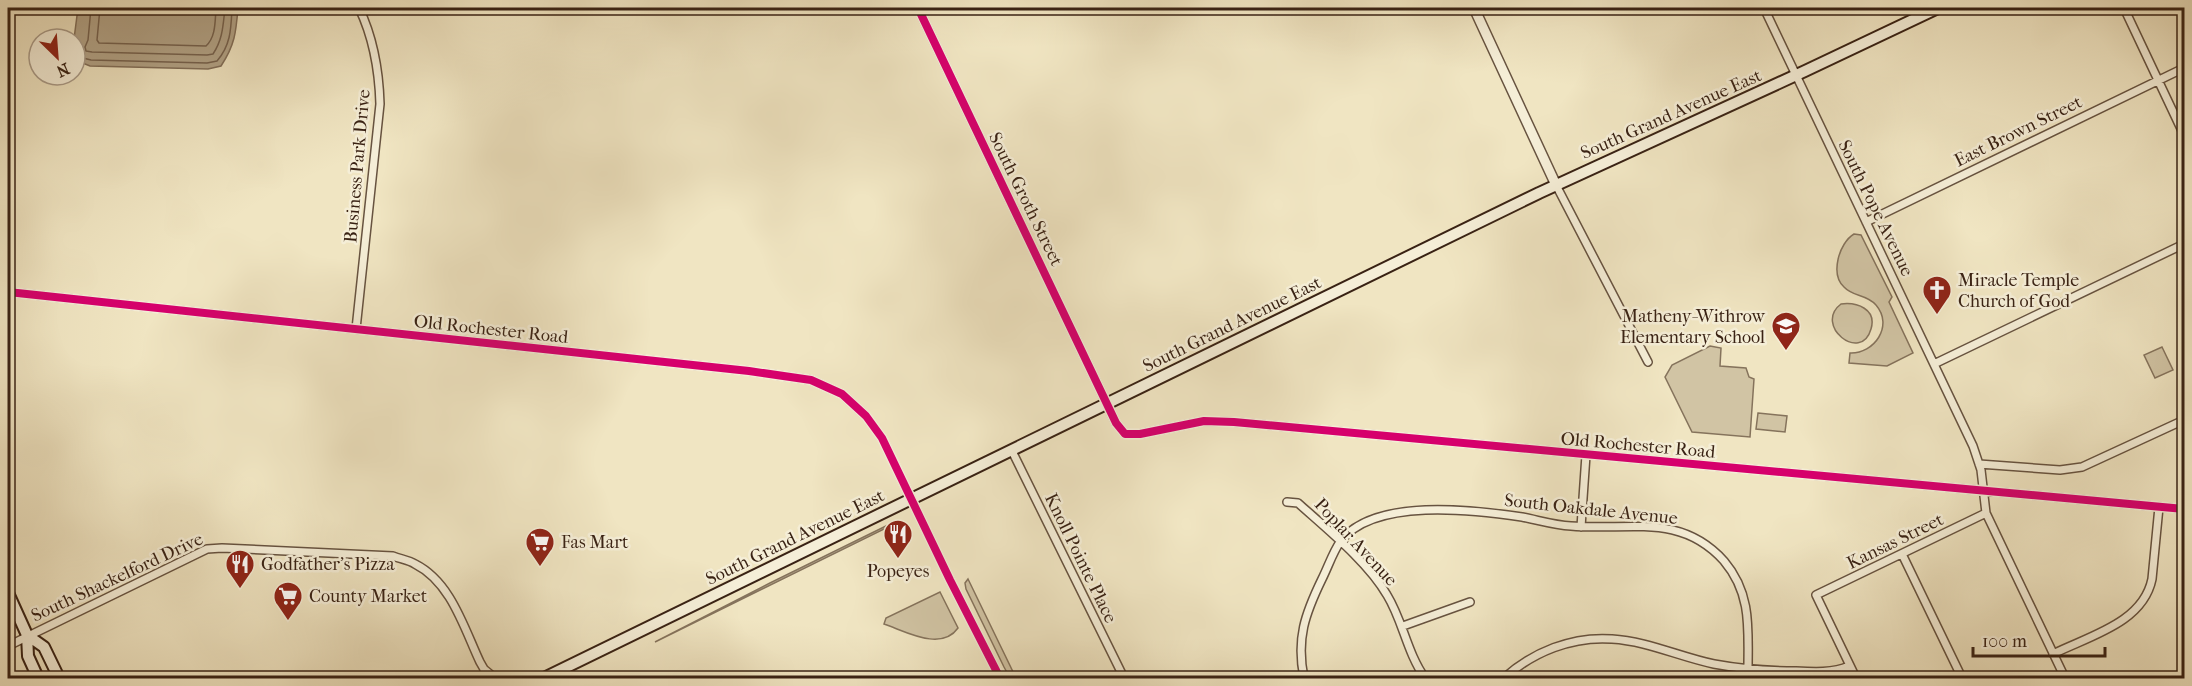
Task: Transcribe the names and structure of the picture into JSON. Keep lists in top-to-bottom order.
{
  "streets": {
    "main road": ["South Grand Avenue East"],
    "street": [
      "East Brown Street",
      "Business Park Drive",
      "South Groth Street",
      "South Pope Avenue",
      "Old Rochester Road",
      "South Oakdale Avenue",
      "Kansas Street",
      "Poplar Avenue",
      "Knoll Pointe Place",
      "South Shackelford Drive"
    ]
  },
  "crossings": [
    ["South Grand Avenue East", "South Groth Street"],
    ["South Grand Avenue East", "South Pope Avenue"],
    ["South Grand Avenue East", "Old Rochester Road"],
    ["South Grand Avenue East", "Knoll Pointe Place"],
    ["East Brown Street", "South Pope Avenue"],
    ["Business Park Drive", "Old Rochester Road"],
    ["South Groth Street", "Old Rochester Road"],
    ["South Pope Avenue", "Old Rochester Road"],
    ["South Pope Avenue", "Kansas Street"],
    ["South Oakdale Avenue", "Poplar Avenue"]
  ],
  "places": {
    "church": ["Miracle Temple Church of God"],
    "school or university": ["Matheny-Withrow Elementary School"],
    "restaurant": ["Popeyes", "Godfather's Pizza"],
    "supermarket": ["Fas Mart", "County Market"]
  },
  "scale_bar": "100 m",
  "north": "bottom right"
}
